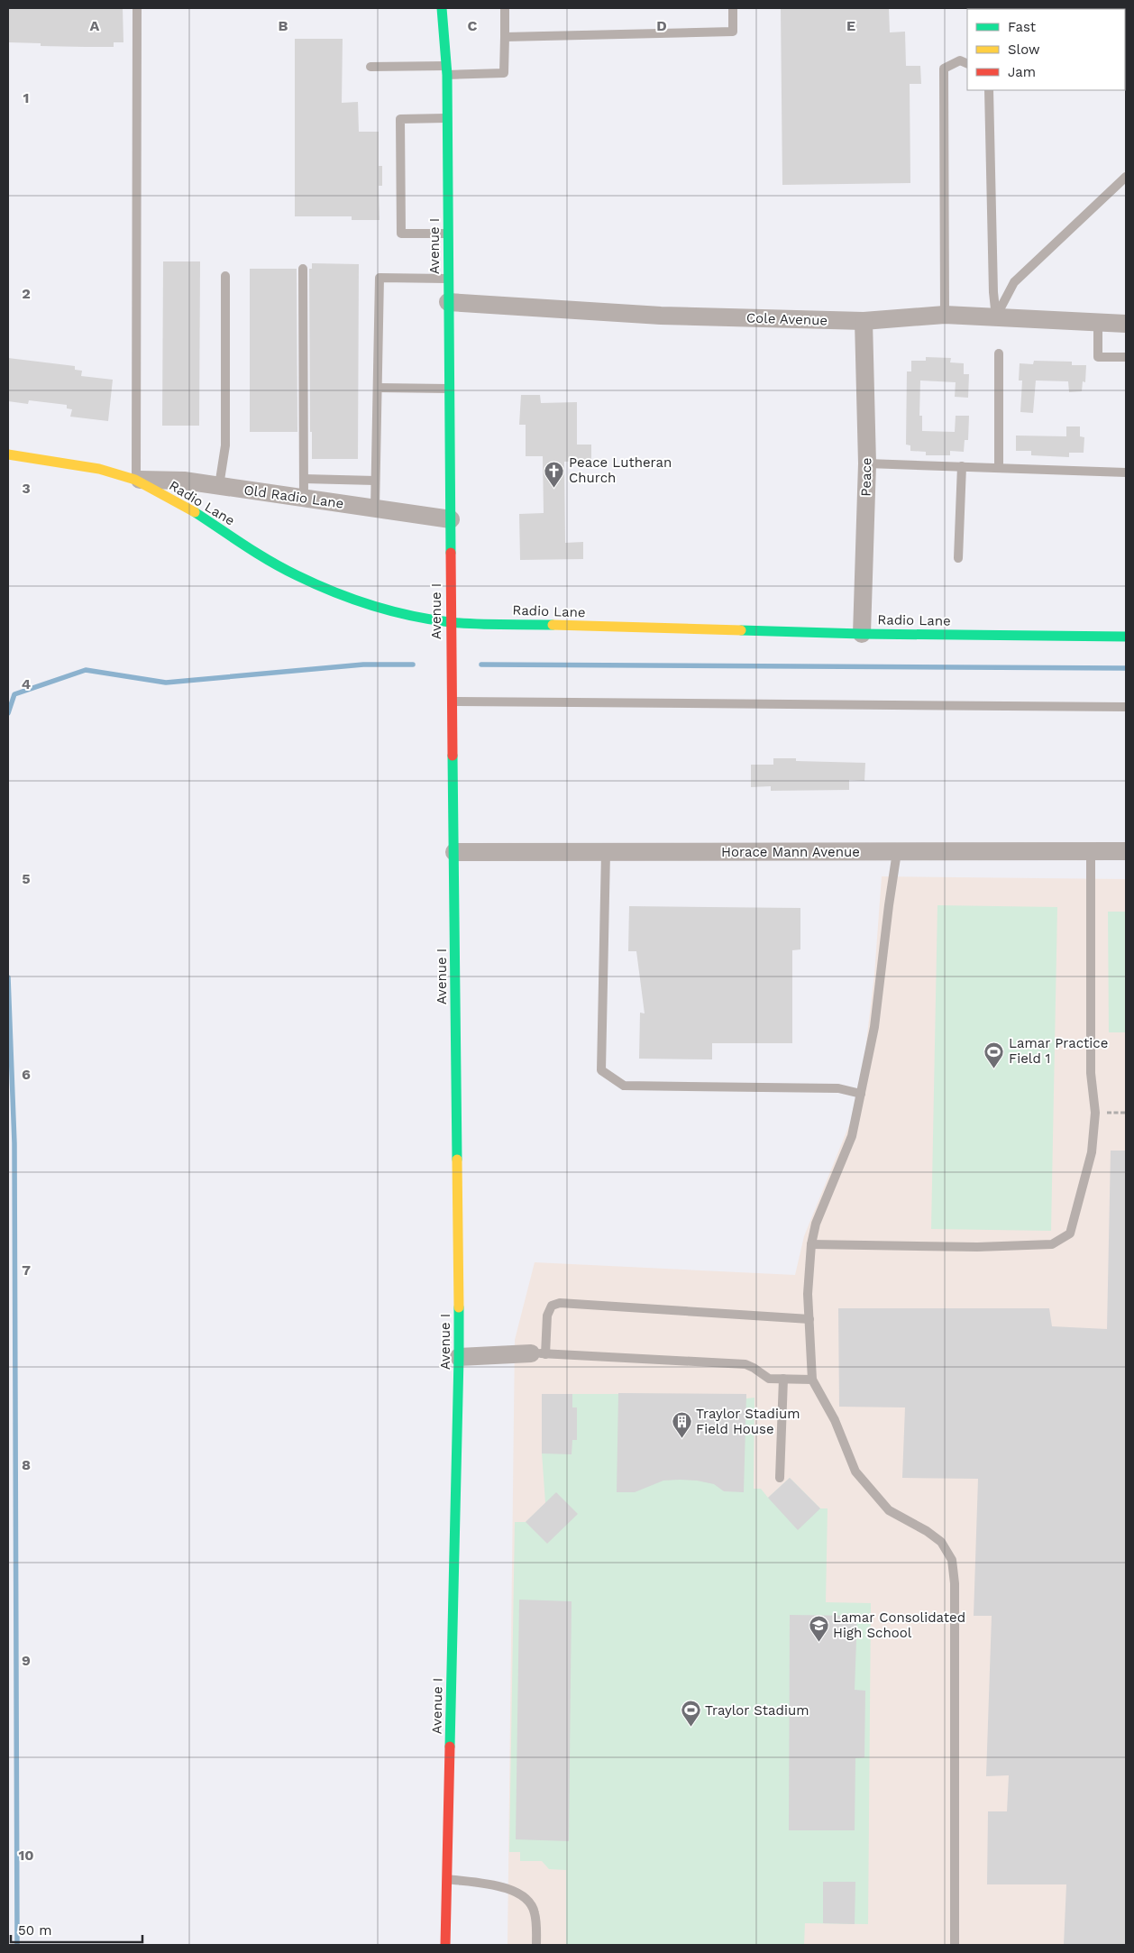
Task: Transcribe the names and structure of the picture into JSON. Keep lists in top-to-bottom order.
{
  "streets": {
    "main road": ["Avenue I", "Radio Lane"],
    "street": [
      "Cole Avenue",
      "Peace",
      "Old Radio Lane",
      "Horace Mann Avenue"
    ]
  },
  "crossings": [
    ["Avenue I", "Cole Avenue"],
    ["Avenue I", "Old Radio Lane"],
    ["Avenue I", "Radio Lane"],
    ["Avenue I", "Horace Mann Avenue"],
    ["Cole Avenue", "Peace"],
    ["Peace", "Radio Lane"],
    ["Old Radio Lane", "Radio Lane"]
  ],
  "places": {
    "church": ["Peace Lutheran Church"],
    "sports": ["Lamar Practice Field 1", "Traylor Stadium"],
    "building": ["Traylor Stadium Field House"],
    "school or university": ["Lamar Consolidated High School"]
  },
  "legend": ["Fast", "Slow", "Jam"],
  "scale_bar": "50 m",
  "grid": {
    "columns": [
      "A",
      "B",
      "C",
      "D",
      "E"
    ],
    "rows": [
      "1",
      "2",
      "3",
      "4",
      "5",
      "6",
      "7",
      "8",
      "9",
      "10"
    ]
  }
}
